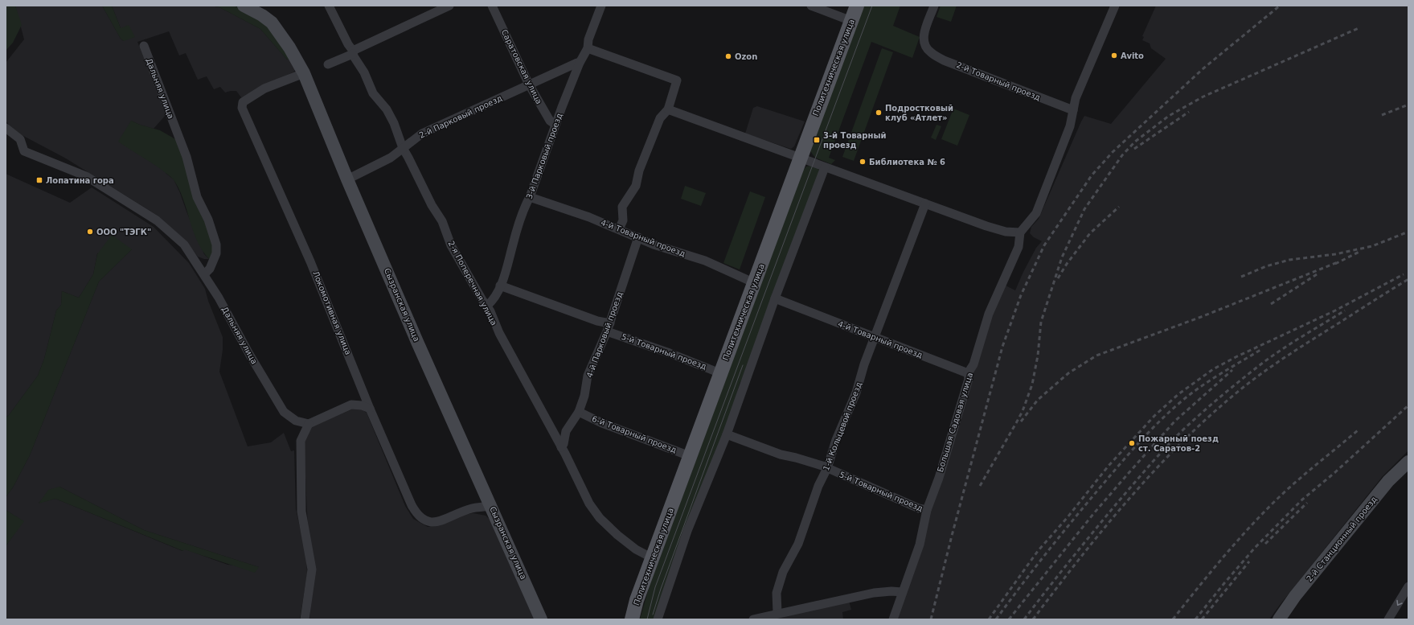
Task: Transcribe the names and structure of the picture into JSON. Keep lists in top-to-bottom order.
{
  "streets": {
    "main road": ["Политехническая улица"],
    "street": [
      "Саратовская улица",
      "2-й Товарный проезд",
      "Дальняя улица",
      "2-й Парковый проезд",
      "3-й Парковый проезд",
      "4-й Товарный проезд",
      "2-я Поперечная улица",
      "Сызранская улица",
      "Локомотивная улица",
      "4-й Парковый проезд",
      "5-й Товарный проезд",
      "Большая Садовая улица",
      "1-й Кольцевой проезд",
      "6-й Товарный проезд",
      "2-й Станционный проезд"
    ]
  },
  "crossings": [
    ["Саратовская улица", "2-й Парковый проезд"],
    ["Саратовская улица", "3-й Парковый проезд"],
    ["Политехническая улица", "4-й Товарный проезд"],
    ["Политехническая улица", "2-я Поперечная улица"],
    ["Политехническая улица", "5-й Товарный проезд"],
    ["Политехническая улица", "6-й Товарный проезд"],
    ["2-й Парковый проезд", "3-й Парковый проезд"],
    ["2-й Парковый проезд", "2-я Поперечная улица"],
    ["2-й Парковый проезд", "Сызранская улица"],
    ["3-й Парковый проезд", "4-й Товарный проезд"],
    ["3-й Парковый проезд", "2-я Поперечная улица"],
    ["3-й Парковый проезд", "5-й Товарный проезд"],
    ["4-й Товарный проезд", "4-й Парковый проезд"],
    ["4-й Товарный проезд", "Большая Садовая улица"],
    ["4-й Товарный проезд", "1-й Кольцевой проезд"],
    ["2-я Поперечная улица", "4-й Парковый проезд"],
    ["Сызранская улица", "Локомотивная улица"],
    ["4-й Парковый проезд", "5-й Товарный проезд"],
    ["4-й Парковый проезд", "6-й Товарный проезд"],
    ["5-й Товарный проезд", "Большая Садовая улица"],
    ["5-й Товарный проезд", "1-й Кольцевой проезд"]
  ],
  "places": {
    "other": [
      "Avito",
      "Ozon",
      "Подростковый клуб «Атлет»",
      "Библиотека № 6",
      "ООО \"ТЭГК\"",
      "Пожарный поезд ст. Саратов-2"
    ],
    "transit": ["3-й Товарный проезд", "Лопатина гора"]
  }
}
